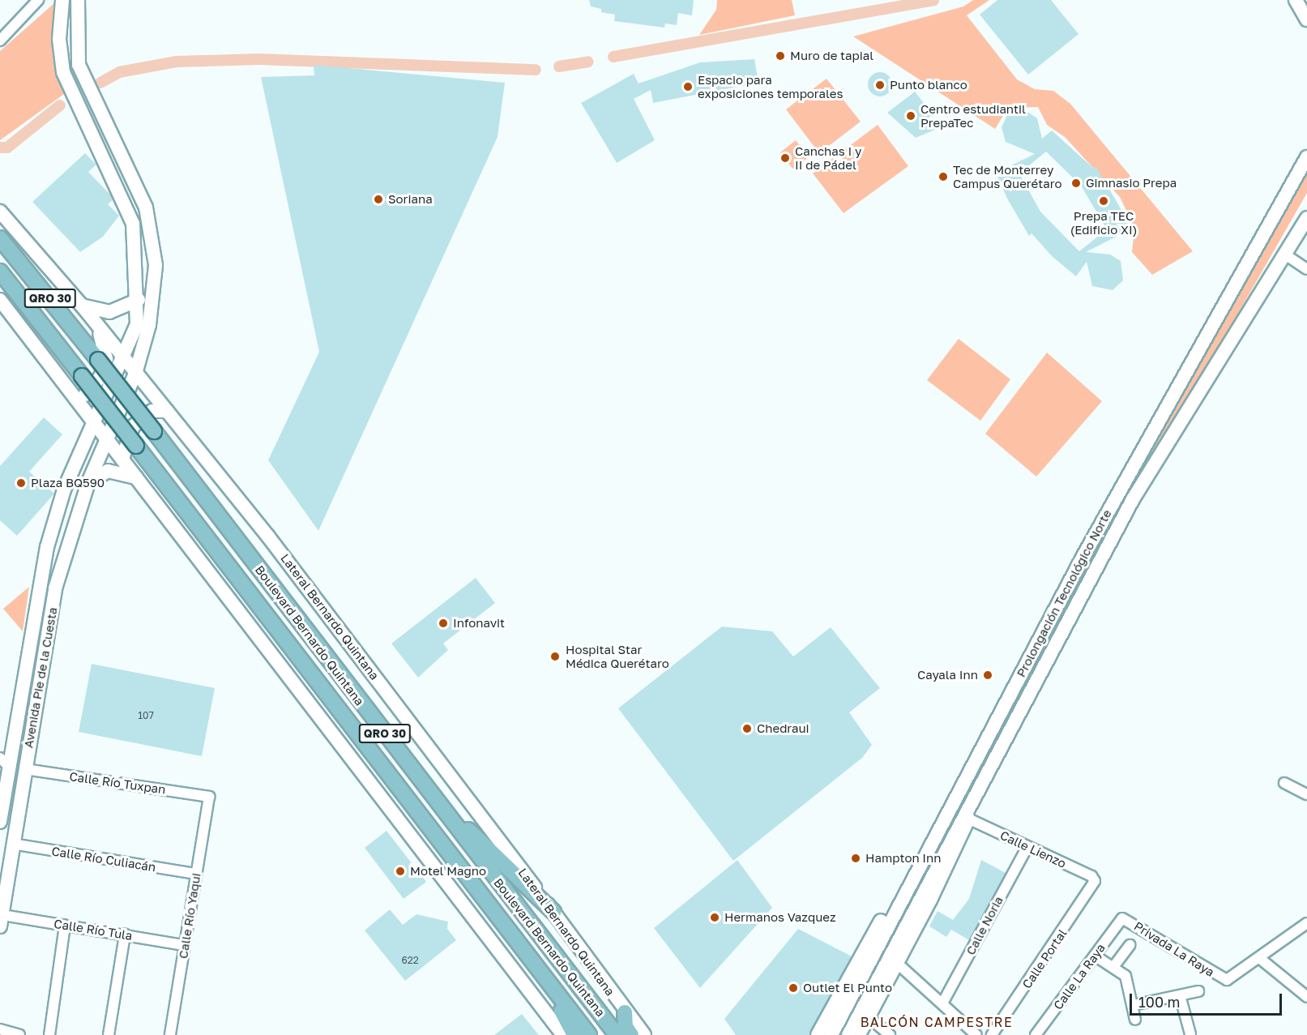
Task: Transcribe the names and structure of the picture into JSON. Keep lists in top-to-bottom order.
{
  "streets": {
    "main road": [
      "QRO 30",
      "Prolongación Tecnológico Norte",
      "Lateral Bernardo Quintana",
      "Boulevard Bernardo Quintana",
      "Avenida Pie de la Cuesta"
    ],
    "street": [
      "Calle Río Tuxpan",
      "Calle Lienzo",
      "Calle Río Culiacán",
      "Calle Río Yaqui",
      "Calle Noria",
      "Calle Río Tula",
      "Privada La Raya",
      "Calle Portal",
      "Calle La Raya"
    ]
  },
  "crossings": [
    ["Prolongación Tecnológico Norte", "Calle Lienzo"],
    ["Lateral Bernardo Quintana", "Avenida Pie de la Cuesta"],
    ["Avenida Pie de la Cuesta", "Calle Río Tuxpan"],
    ["Avenida Pie de la Cuesta", "Calle Río Culiacán"],
    ["Avenida Pie de la Cuesta", "Calle Río Tula"],
    ["Calle Río Tuxpan", "Calle Río Yaqui"],
    ["Calle Lienzo", "Calle Noria"],
    ["Calle Lienzo", "Calle Portal"],
    ["Calle Río Culiacán", "Calle Río Yaqui"],
    ["Calle Río Yaqui", "Calle Río Tula"],
    ["Privada La Raya", "Calle La Raya"]
  ],
  "districts": ["BALCÓN CAMPESTRE"],
  "places": [
    "Muro de tapial",
    "Punto blanco",
    "Espacio para exposiciones temporales",
    "Centro estudiantil PrepaTec",
    "Canchas I y II de Pádel",
    "Tec de Monterrey Campus Querétaro",
    "Gimnasio Prepa",
    "Soriana",
    "Prepa TEC (Edificio XI)",
    "Plaza BQ590",
    "Infonavit",
    "Hospital Star Médica Querétaro",
    "Cayala Inn",
    "Chedraui",
    "Hampton Inn",
    "Motel Magno",
    "Hermanos Vazquez",
    "Outlet El Punto"
  ],
  "house_numbers": ["107", "622"],
  "scale_bar": "100 m"
}
